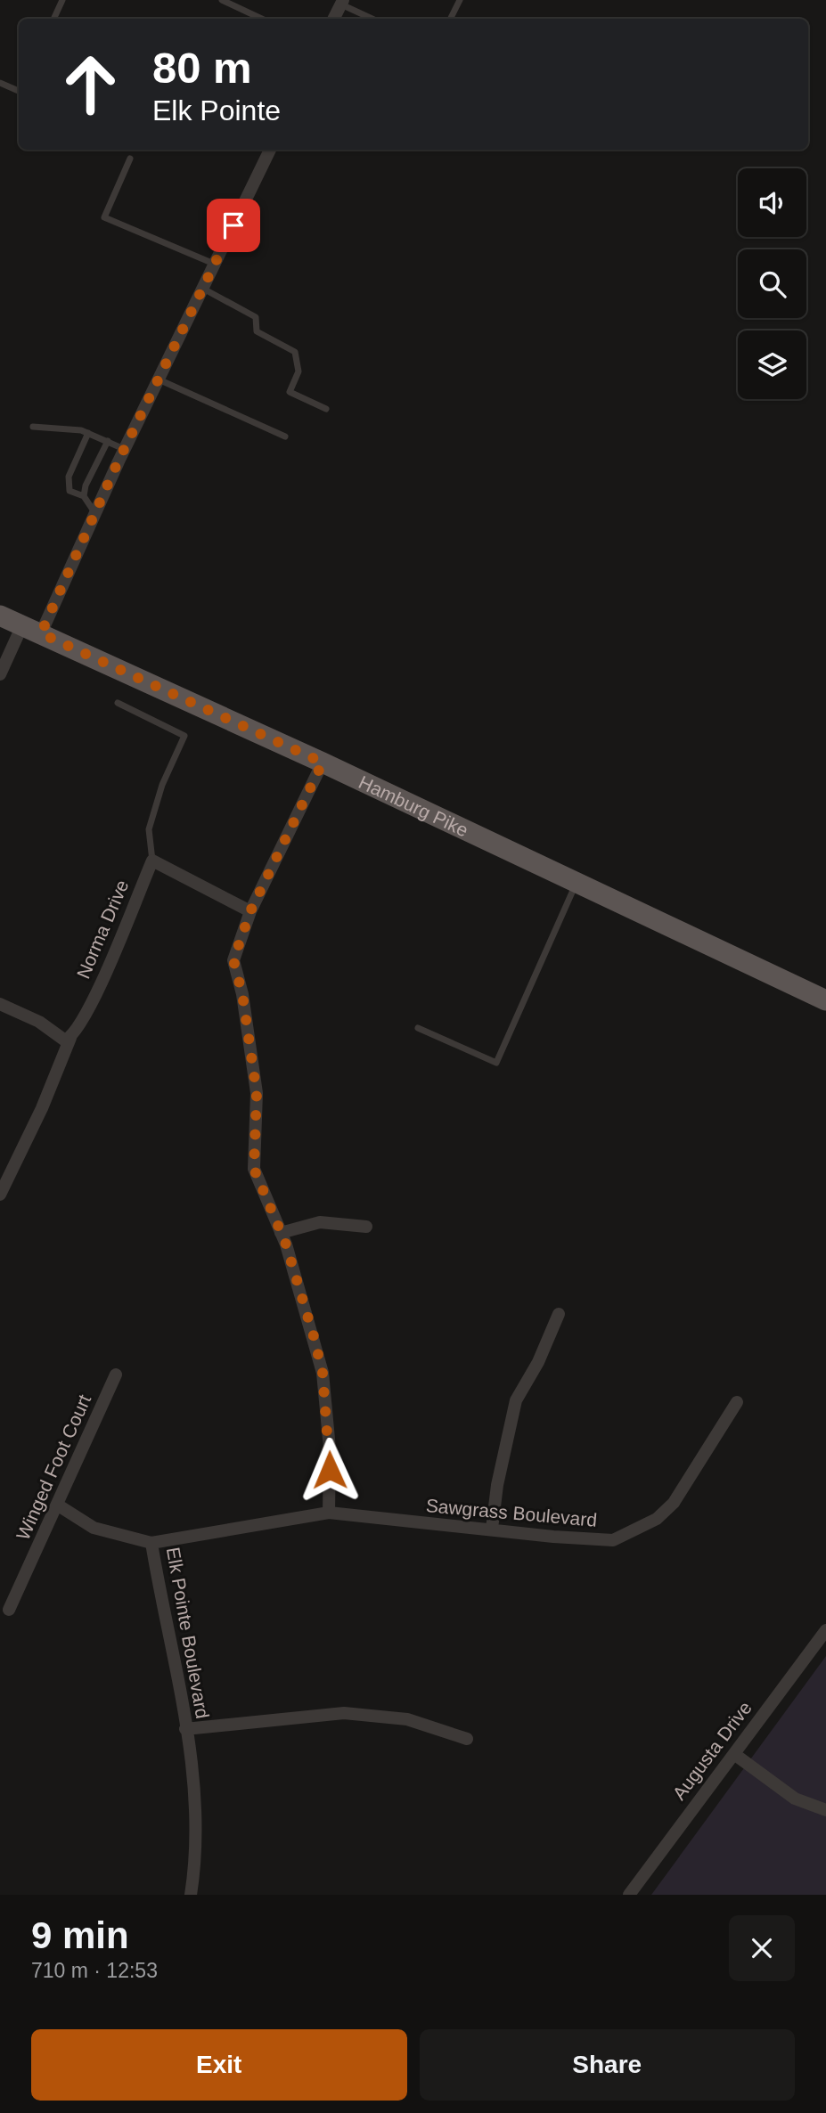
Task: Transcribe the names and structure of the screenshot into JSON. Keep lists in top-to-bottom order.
{
  "streets": {
    "main road": ["Hamburg Pike"],
    "street": [
      "Norma Drive",
      "Winged Foot Court",
      "Sawgrass Boulevard",
      "Elk Pointe Boulevard",
      "Augusta Drive"
    ]
  },
  "crossings": [
    ["Sawgrass Boulevard", "Elk Pointe Boulevard"]
  ],
  "page": {
    "turn": ["80 m", "Elk Pointe"],
    "heading": ["9 min", "710 m · 12:53"],
    "buttons": ["Exit", "Share"]
  }
}
